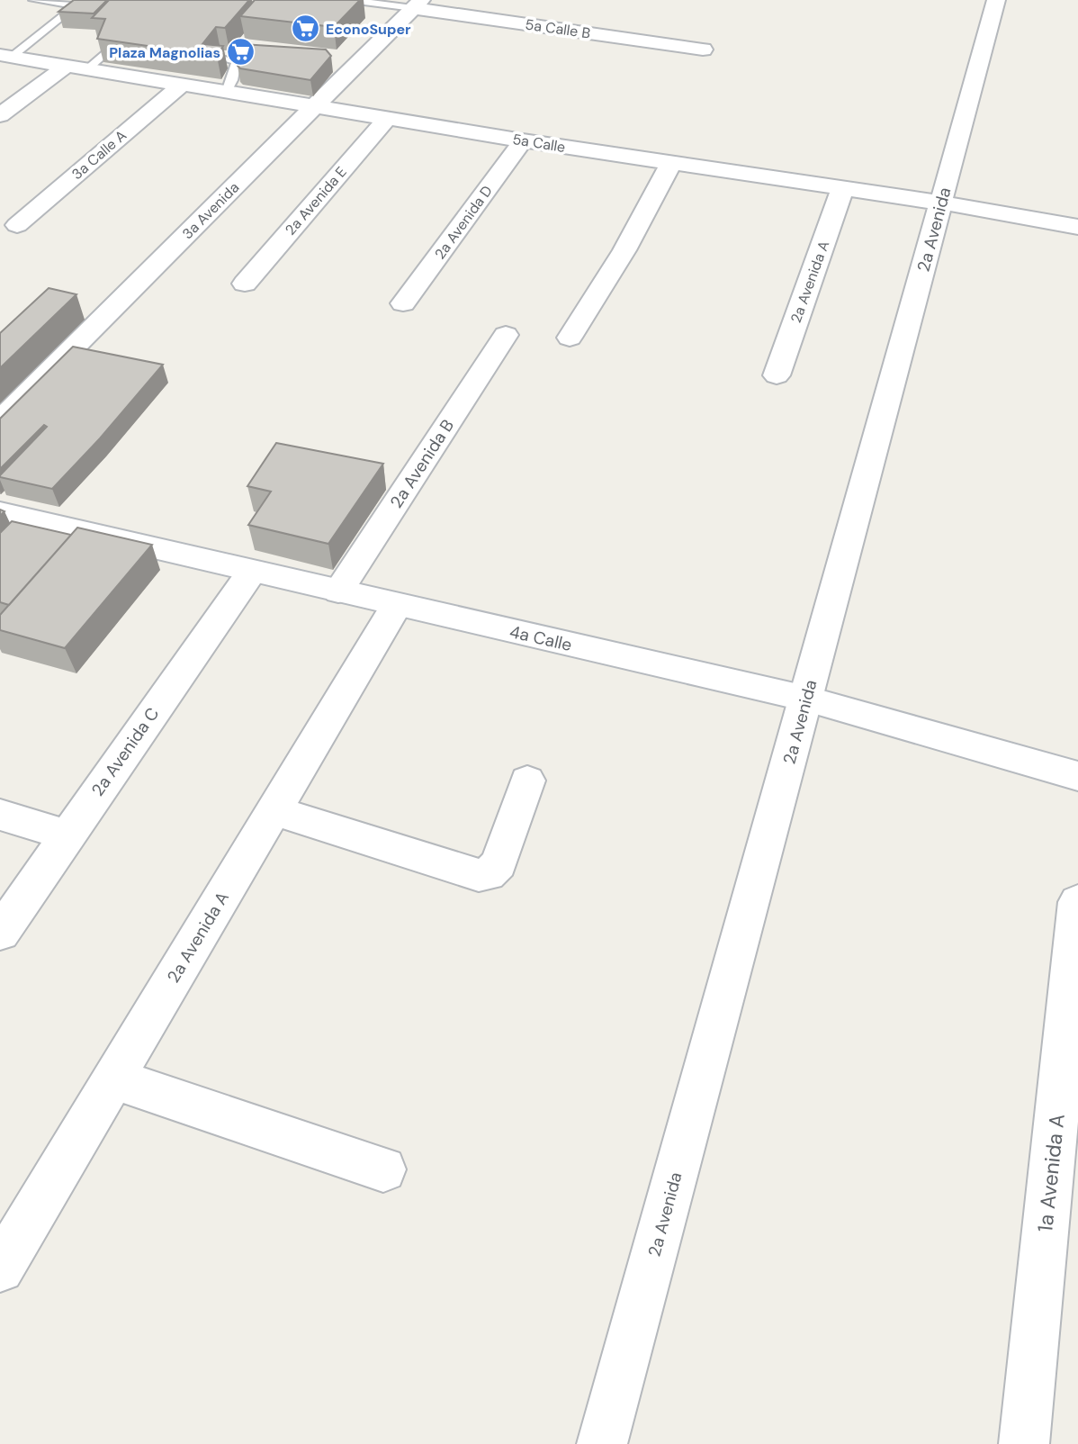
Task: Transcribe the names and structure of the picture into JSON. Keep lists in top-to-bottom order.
{
  "streets": {
    "street": [
      "5a Calle B",
      "5a Calle",
      "3a Calle A",
      "2a Avenida E",
      "3a Avenida",
      "2a Avenida D",
      "2a Avenida",
      "2a Avenida A",
      "2a Avenida B",
      "4a Calle",
      "2a Avenida C",
      "1a Avenida A"
    ]
  },
  "crossings": [
    ["5a Calle B", "3a Avenida"],
    ["5a Calle", "3a Calle A"],
    ["5a Calle", "2a Avenida E"],
    ["5a Calle", "3a Avenida"],
    ["5a Calle", "2a Avenida D"],
    ["5a Calle", "2a Avenida"],
    ["5a Calle", "2a Avenida A"],
    ["2a Avenida", "4a Calle"],
    ["2a Avenida A", "4a Calle"],
    ["2a Avenida B", "4a Calle"],
    ["4a Calle", "2a Avenida C"]
  ],
  "places": {
    "supermarket": ["EconoSuper", "Plaza Magnolias"]
  }
}
